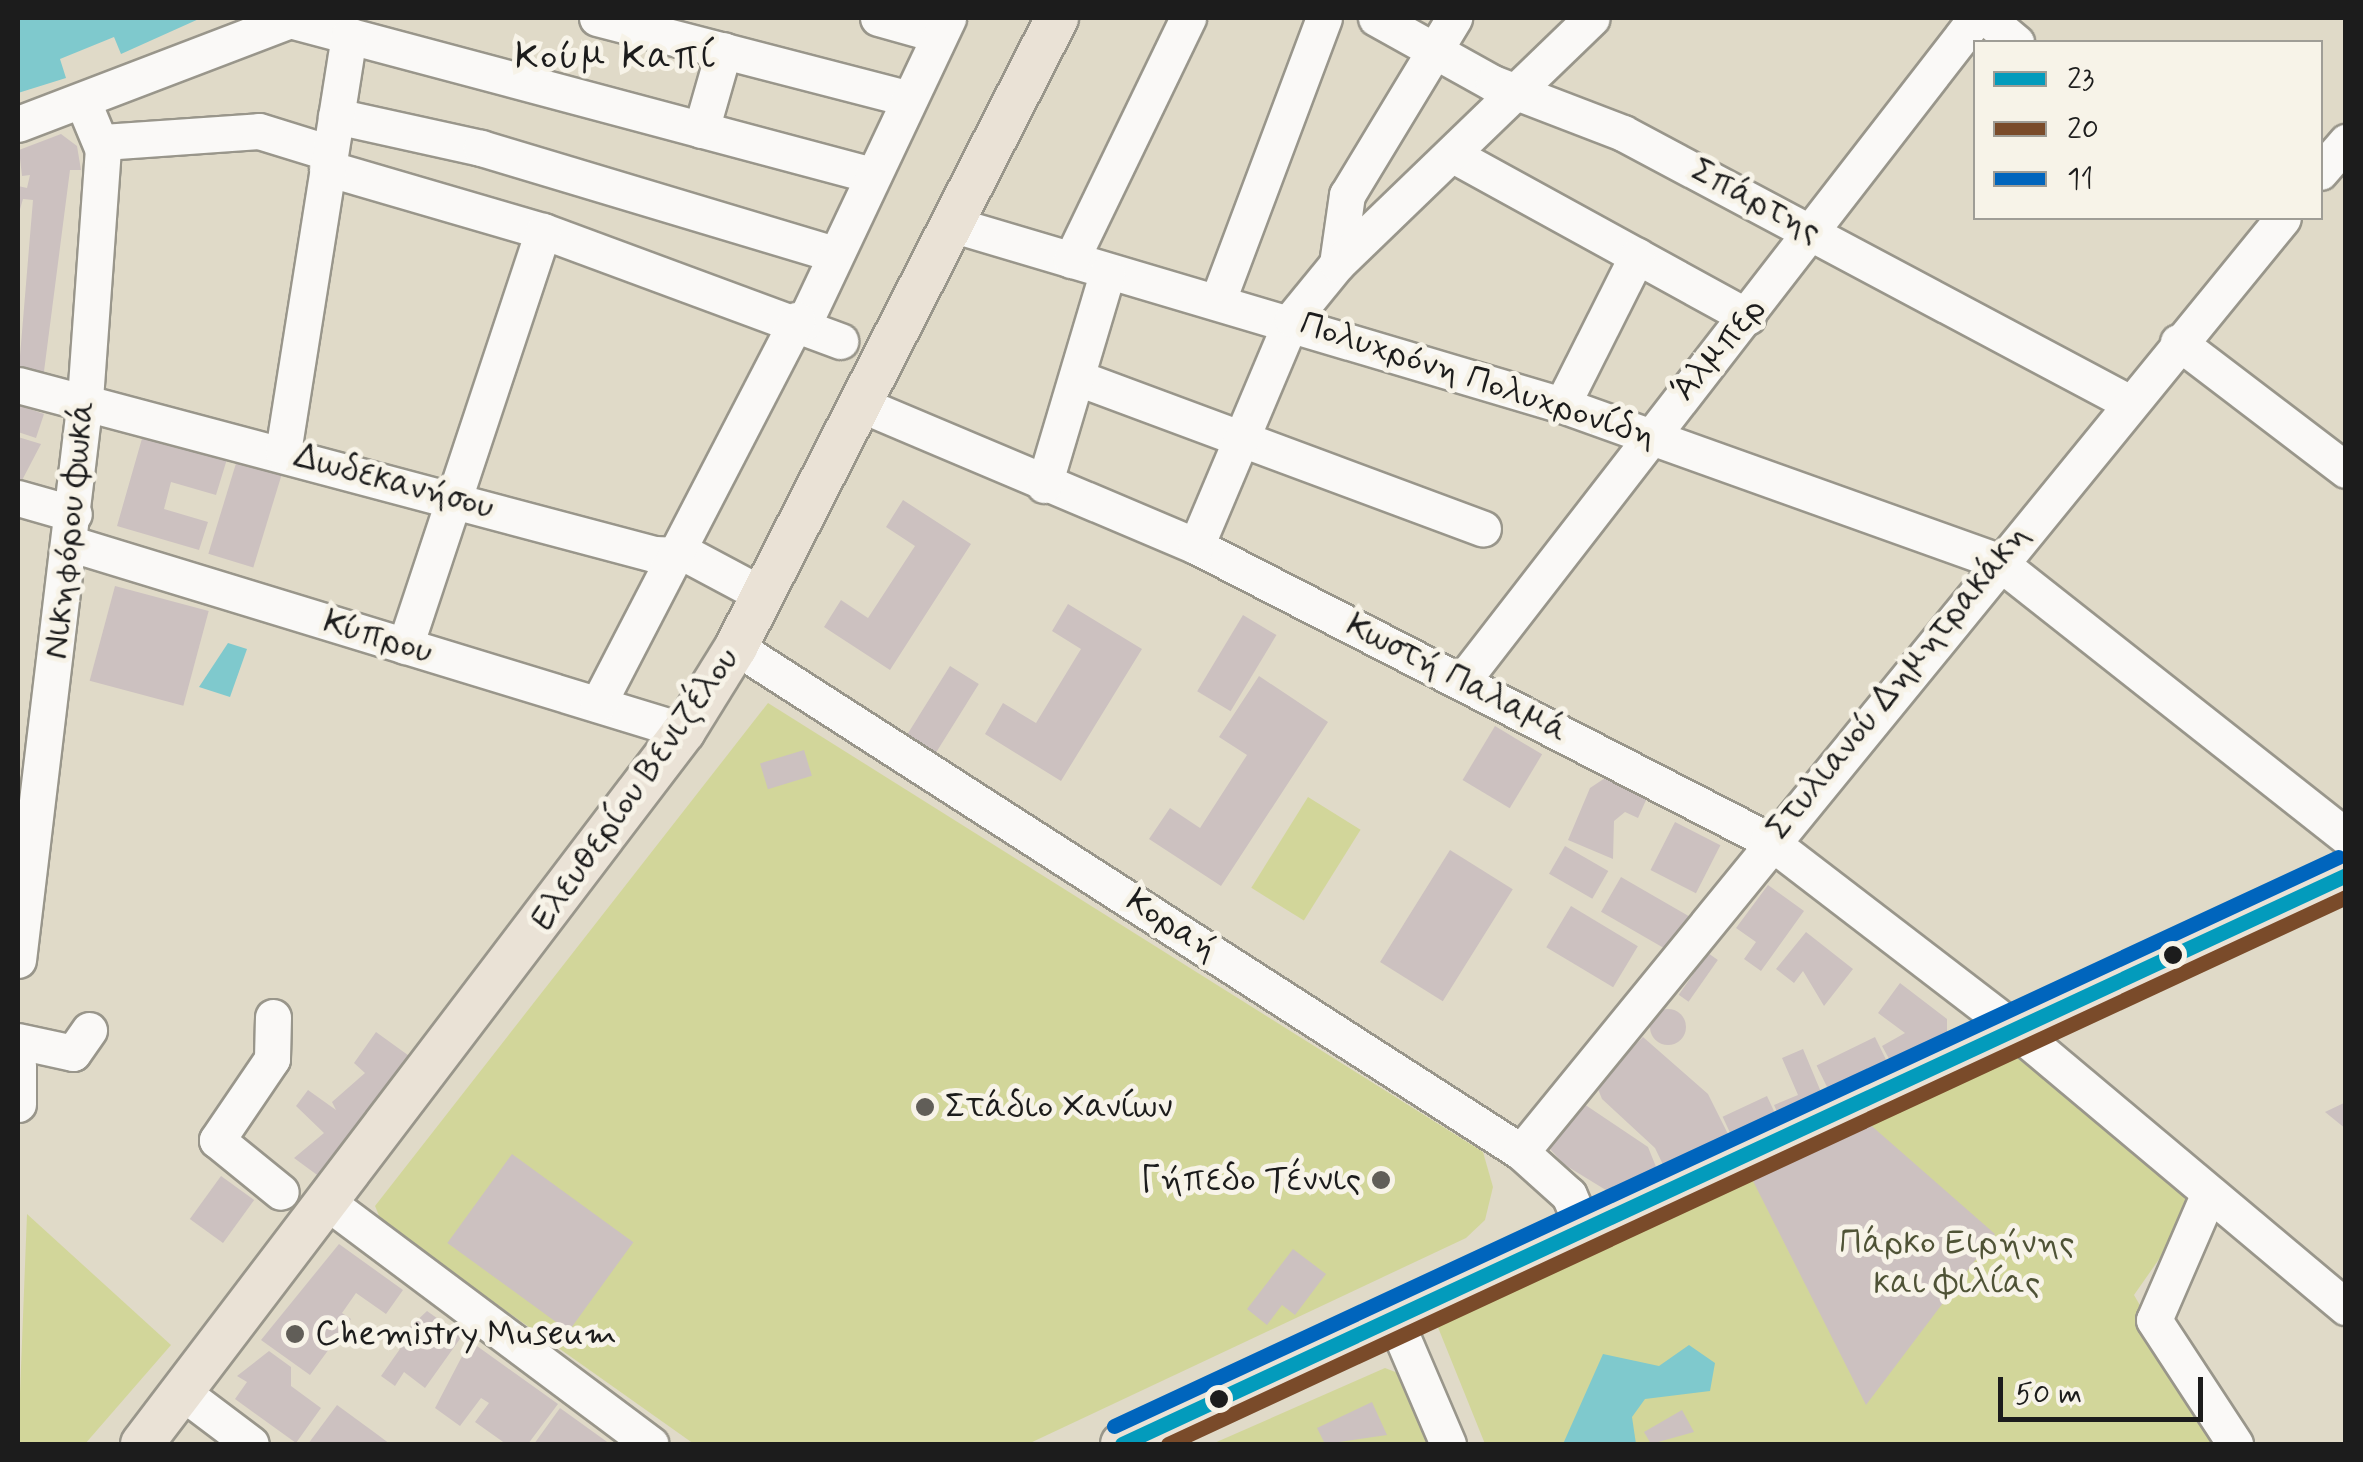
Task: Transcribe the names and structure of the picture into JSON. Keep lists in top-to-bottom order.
{
  "streets": {
    "main road": ["Ελευθερίου Βενιζέλου"],
    "street": [
      "Σπάρτης",
      "Άλμπερ",
      "Πολυχρόνη Πολυχρονίδη",
      "Δωδεκανήσου",
      "Νικηφόρου Φωκά",
      "Κύπρου",
      "Κωστή Παλαμά",
      "Στυλιανού Δημητρακάκη",
      "Κοραή"
    ]
  },
  "crossings": [
    ["Σπάρτης", "Άλμπερ"],
    ["Σπάρτης", "Στυλιανού Δημητρακάκη"],
    ["Άλμπερ", "Πολυχρόνη Πολυχρονίδη"],
    ["Άλμπερ", "Κωστή Παλαμά"],
    ["Πολυχρόνη Πολυχρονίδη", "Στυλιανού Δημητρακάκη"],
    ["Πολυχρόνη Πολυχρονίδη", "Ελευθερίου Βενιζέλου"],
    ["Δωδεκανήσου", "Νικηφόρου Φωκά"],
    ["Δωδεκανήσου", "Ελευθερίου Βενιζέλου"],
    ["Νικηφόρου Φωκά", "Κύπρου"],
    ["Κύπρου", "Ελευθερίου Βενιζέλου"],
    ["Κωστή Παλαμά", "Στυλιανού Δημητρακάκη"],
    ["Κωστή Παλαμά", "Ελευθερίου Βενιζέλου"],
    ["Στυλιανού Δημητρακάκη", "Κοραή"],
    ["Ελευθερίου Βενιζέλου", "Κοραή"]
  ],
  "districts": ["Κούμ Καπί"],
  "parks": ["Πάρκο Ειρήνης και Φιλίας"],
  "places": ["Στάδιο Χανίων", "Γήπεδο Τέννις", "Chemistry Museum"],
  "lines": ["transit line 11", "transit line 23", "transit line 20"],
  "legend": ["23", "20", "11"],
  "scale_bar": "50 m"
}
